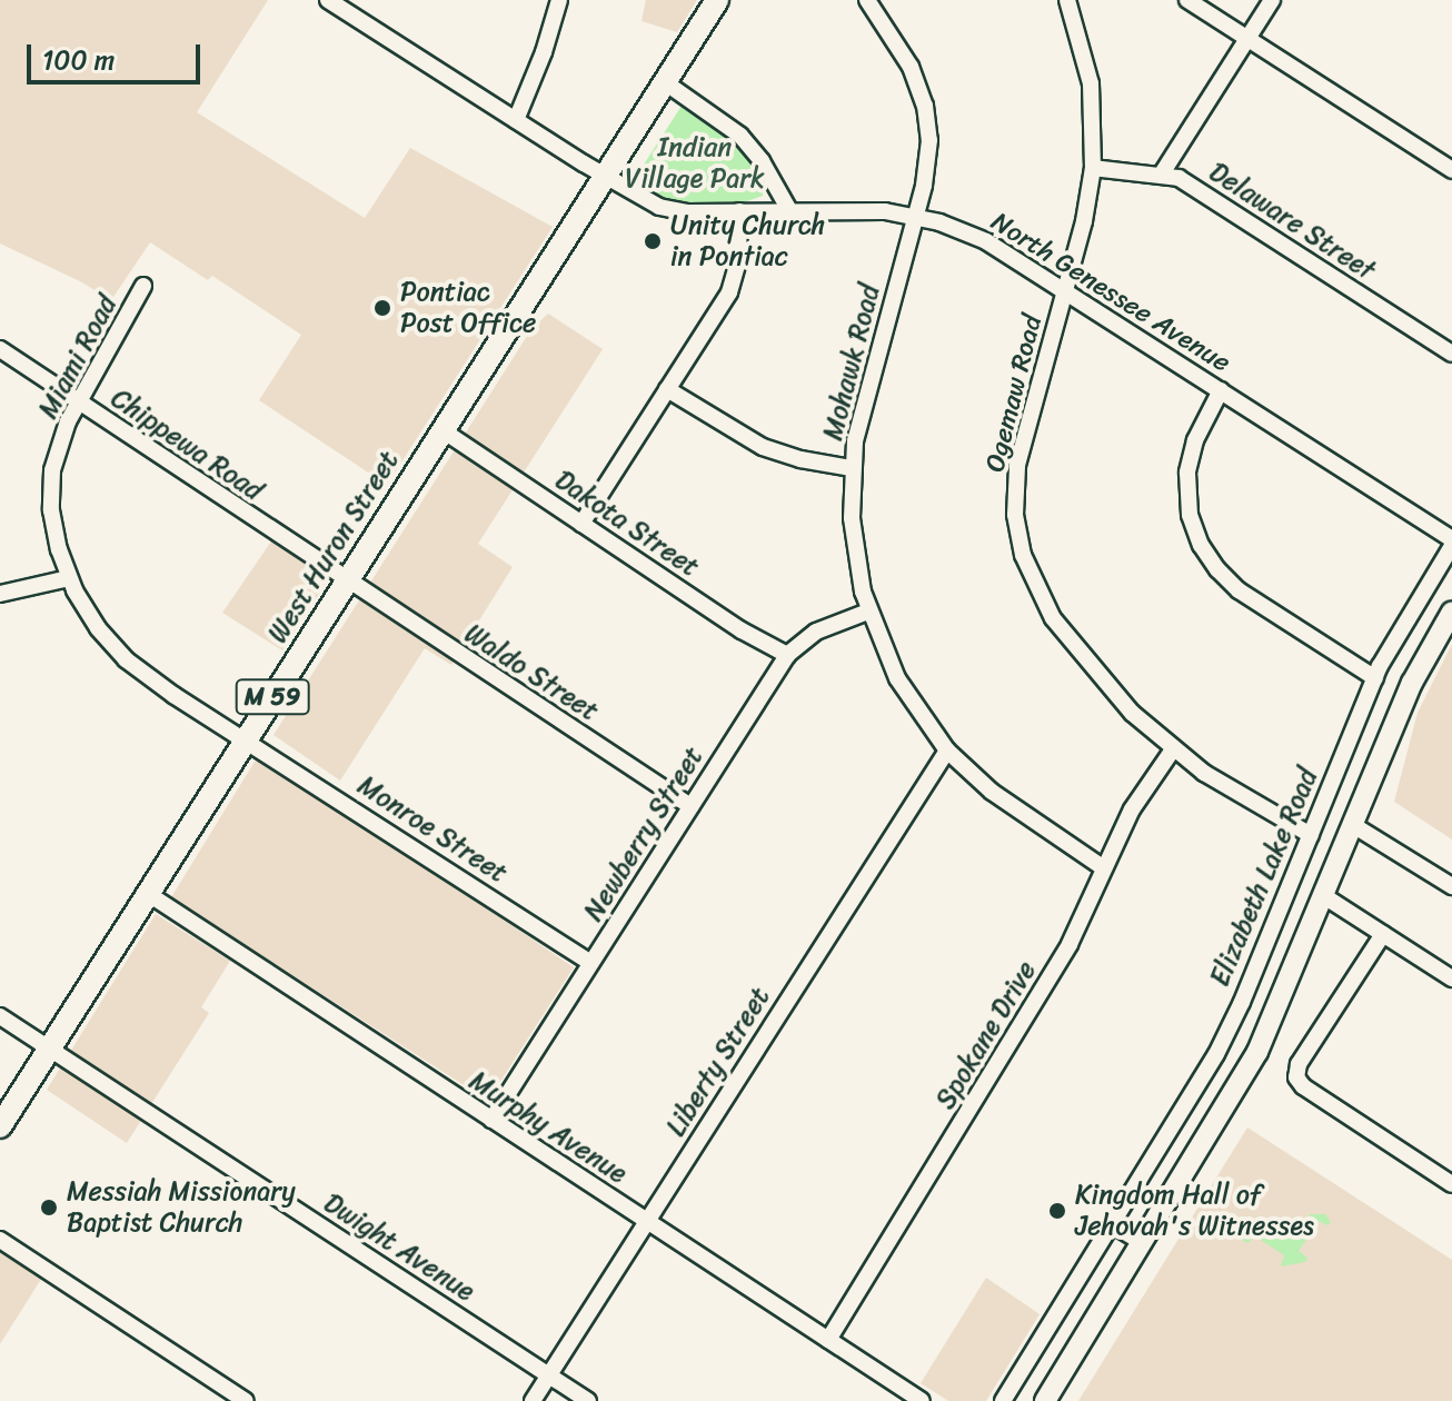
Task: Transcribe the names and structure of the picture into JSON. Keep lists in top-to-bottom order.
{
  "streets": {
    "highway": ["West Huron Street", "M 59"],
    "street": [
      "Delaware Street",
      "North Genessee Avenue",
      "Miami Road",
      "Mohawk Road",
      "Ogemaw Road",
      "Chippewa Road",
      "Dakota Street",
      "Waldo Street",
      "Monroe Street",
      "Newberry Street",
      "Elizabeth Lake Road",
      "Spokane Drive",
      "Liberty Street",
      "Murphy Avenue",
      "Dwight Avenue"
    ]
  },
  "crossings": [
    ["Delaware Street", "Ogemaw Road"],
    ["North Genessee Avenue", "Mohawk Road"],
    ["North Genessee Avenue", "Ogemaw Road"],
    ["North Genessee Avenue", "West Huron Street"],
    ["Miami Road", "Chippewa Road"],
    ["Miami Road", "West Huron Street"],
    ["Miami Road", "Monroe Street"],
    ["Mohawk Road", "Newberry Street"],
    ["Mohawk Road", "Spokane Drive"],
    ["Mohawk Road", "Liberty Street"],
    ["Ogemaw Road", "Elizabeth Lake Road"],
    ["Ogemaw Road", "Spokane Drive"],
    ["Chippewa Road", "West Huron Street"],
    ["Chippewa Road", "Waldo Street"],
    ["Dakota Street", "West Huron Street"],
    ["Dakota Street", "Newberry Street"],
    ["West Huron Street", "Waldo Street"],
    ["West Huron Street", "Monroe Street"],
    ["West Huron Street", "Murphy Avenue"],
    ["West Huron Street", "Dwight Avenue"],
    ["Waldo Street", "Newberry Street"],
    ["Monroe Street", "Newberry Street"],
    ["Newberry Street", "Murphy Avenue"],
    ["Spokane Drive", "Murphy Avenue"],
    ["Liberty Street", "Murphy Avenue"],
    ["Liberty Street", "Dwight Avenue"]
  ],
  "parks": ["Indian Village Park"],
  "places": [
    "Unity Church in Pontiac",
    "Pontiac Post Office",
    "Messiah Missionary Baptist Church",
    "Kingdom Hall of Jehovah's Witnesses"
  ],
  "scale_bar": "100 m"
}
